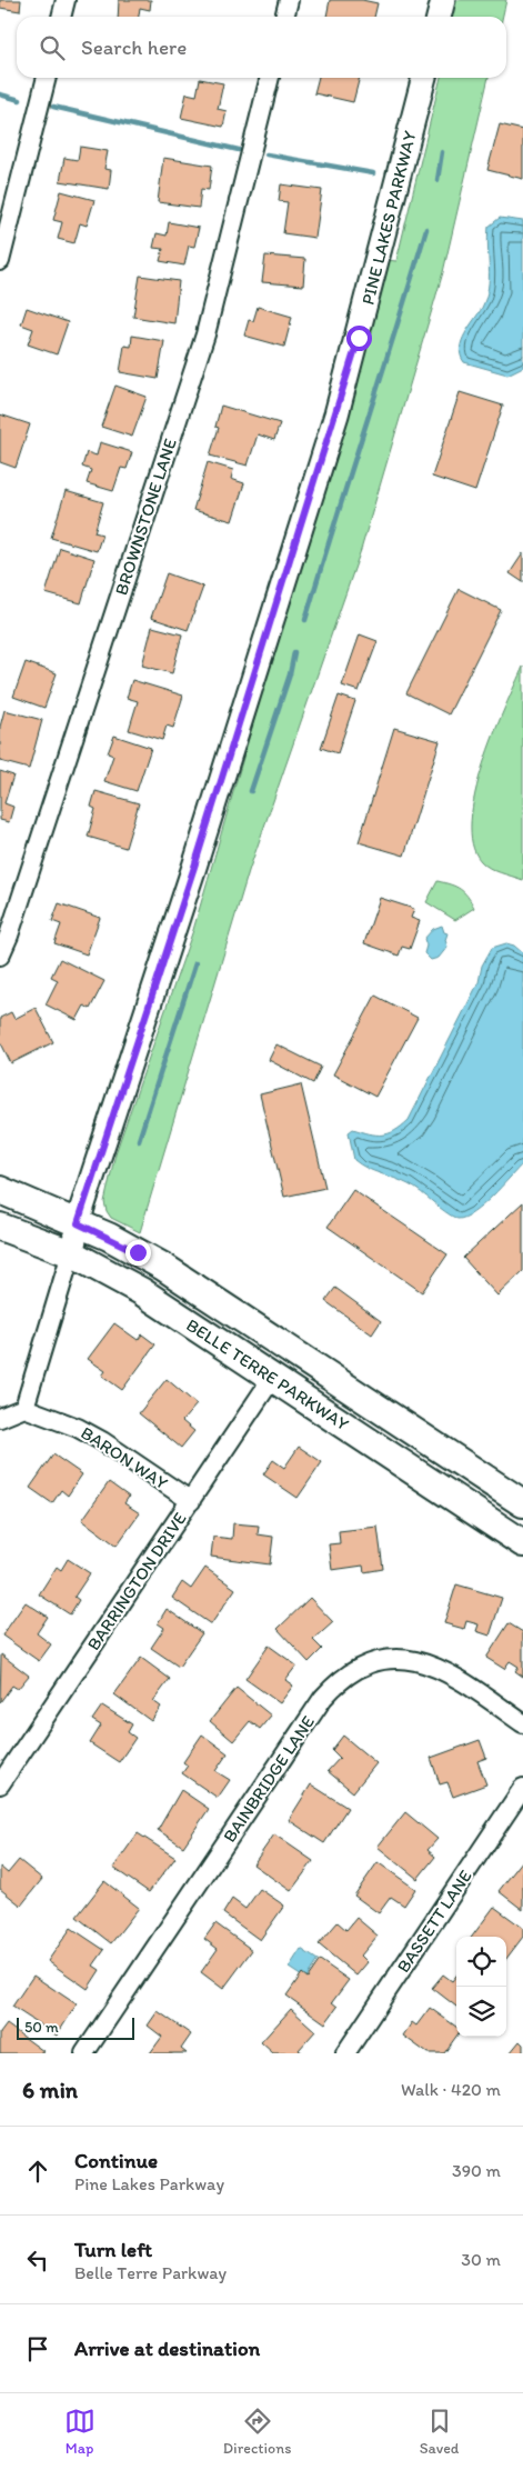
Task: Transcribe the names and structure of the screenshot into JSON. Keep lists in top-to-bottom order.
{
  "streets": {
    "main road": ["BELLE TERRE PARKWAY"],
    "street": [
      "PINE LAKES PARKWAY",
      "BROWNSTONE LANE",
      "BARON WAY",
      "BARRINGTON DRIVE",
      "BAINBRIDGE LANE",
      "BASSETT LANE"
    ]
  },
  "crossings": [
    ["PINE LAKES PARKWAY", "BELLE TERRE PARKWAY"],
    ["BELLE TERRE PARKWAY", "BARRINGTON DRIVE"],
    ["BARON WAY", "BARRINGTON DRIVE"]
  ],
  "scale_bar": "50 m",
  "page": {
    "search": "Search here",
    "scale": "50 m",
    "heading": ["6 min", "Walk · 420 m"],
    "list": [
      ["Continue", "Pine Lakes Parkway", "390 m"],
      ["Turn left", "Belle Terre Parkway", "30 m"],
      "Arrive at destination"
    ],
    "nav": ["Map", "Directions", "Saved"]
  }
}
